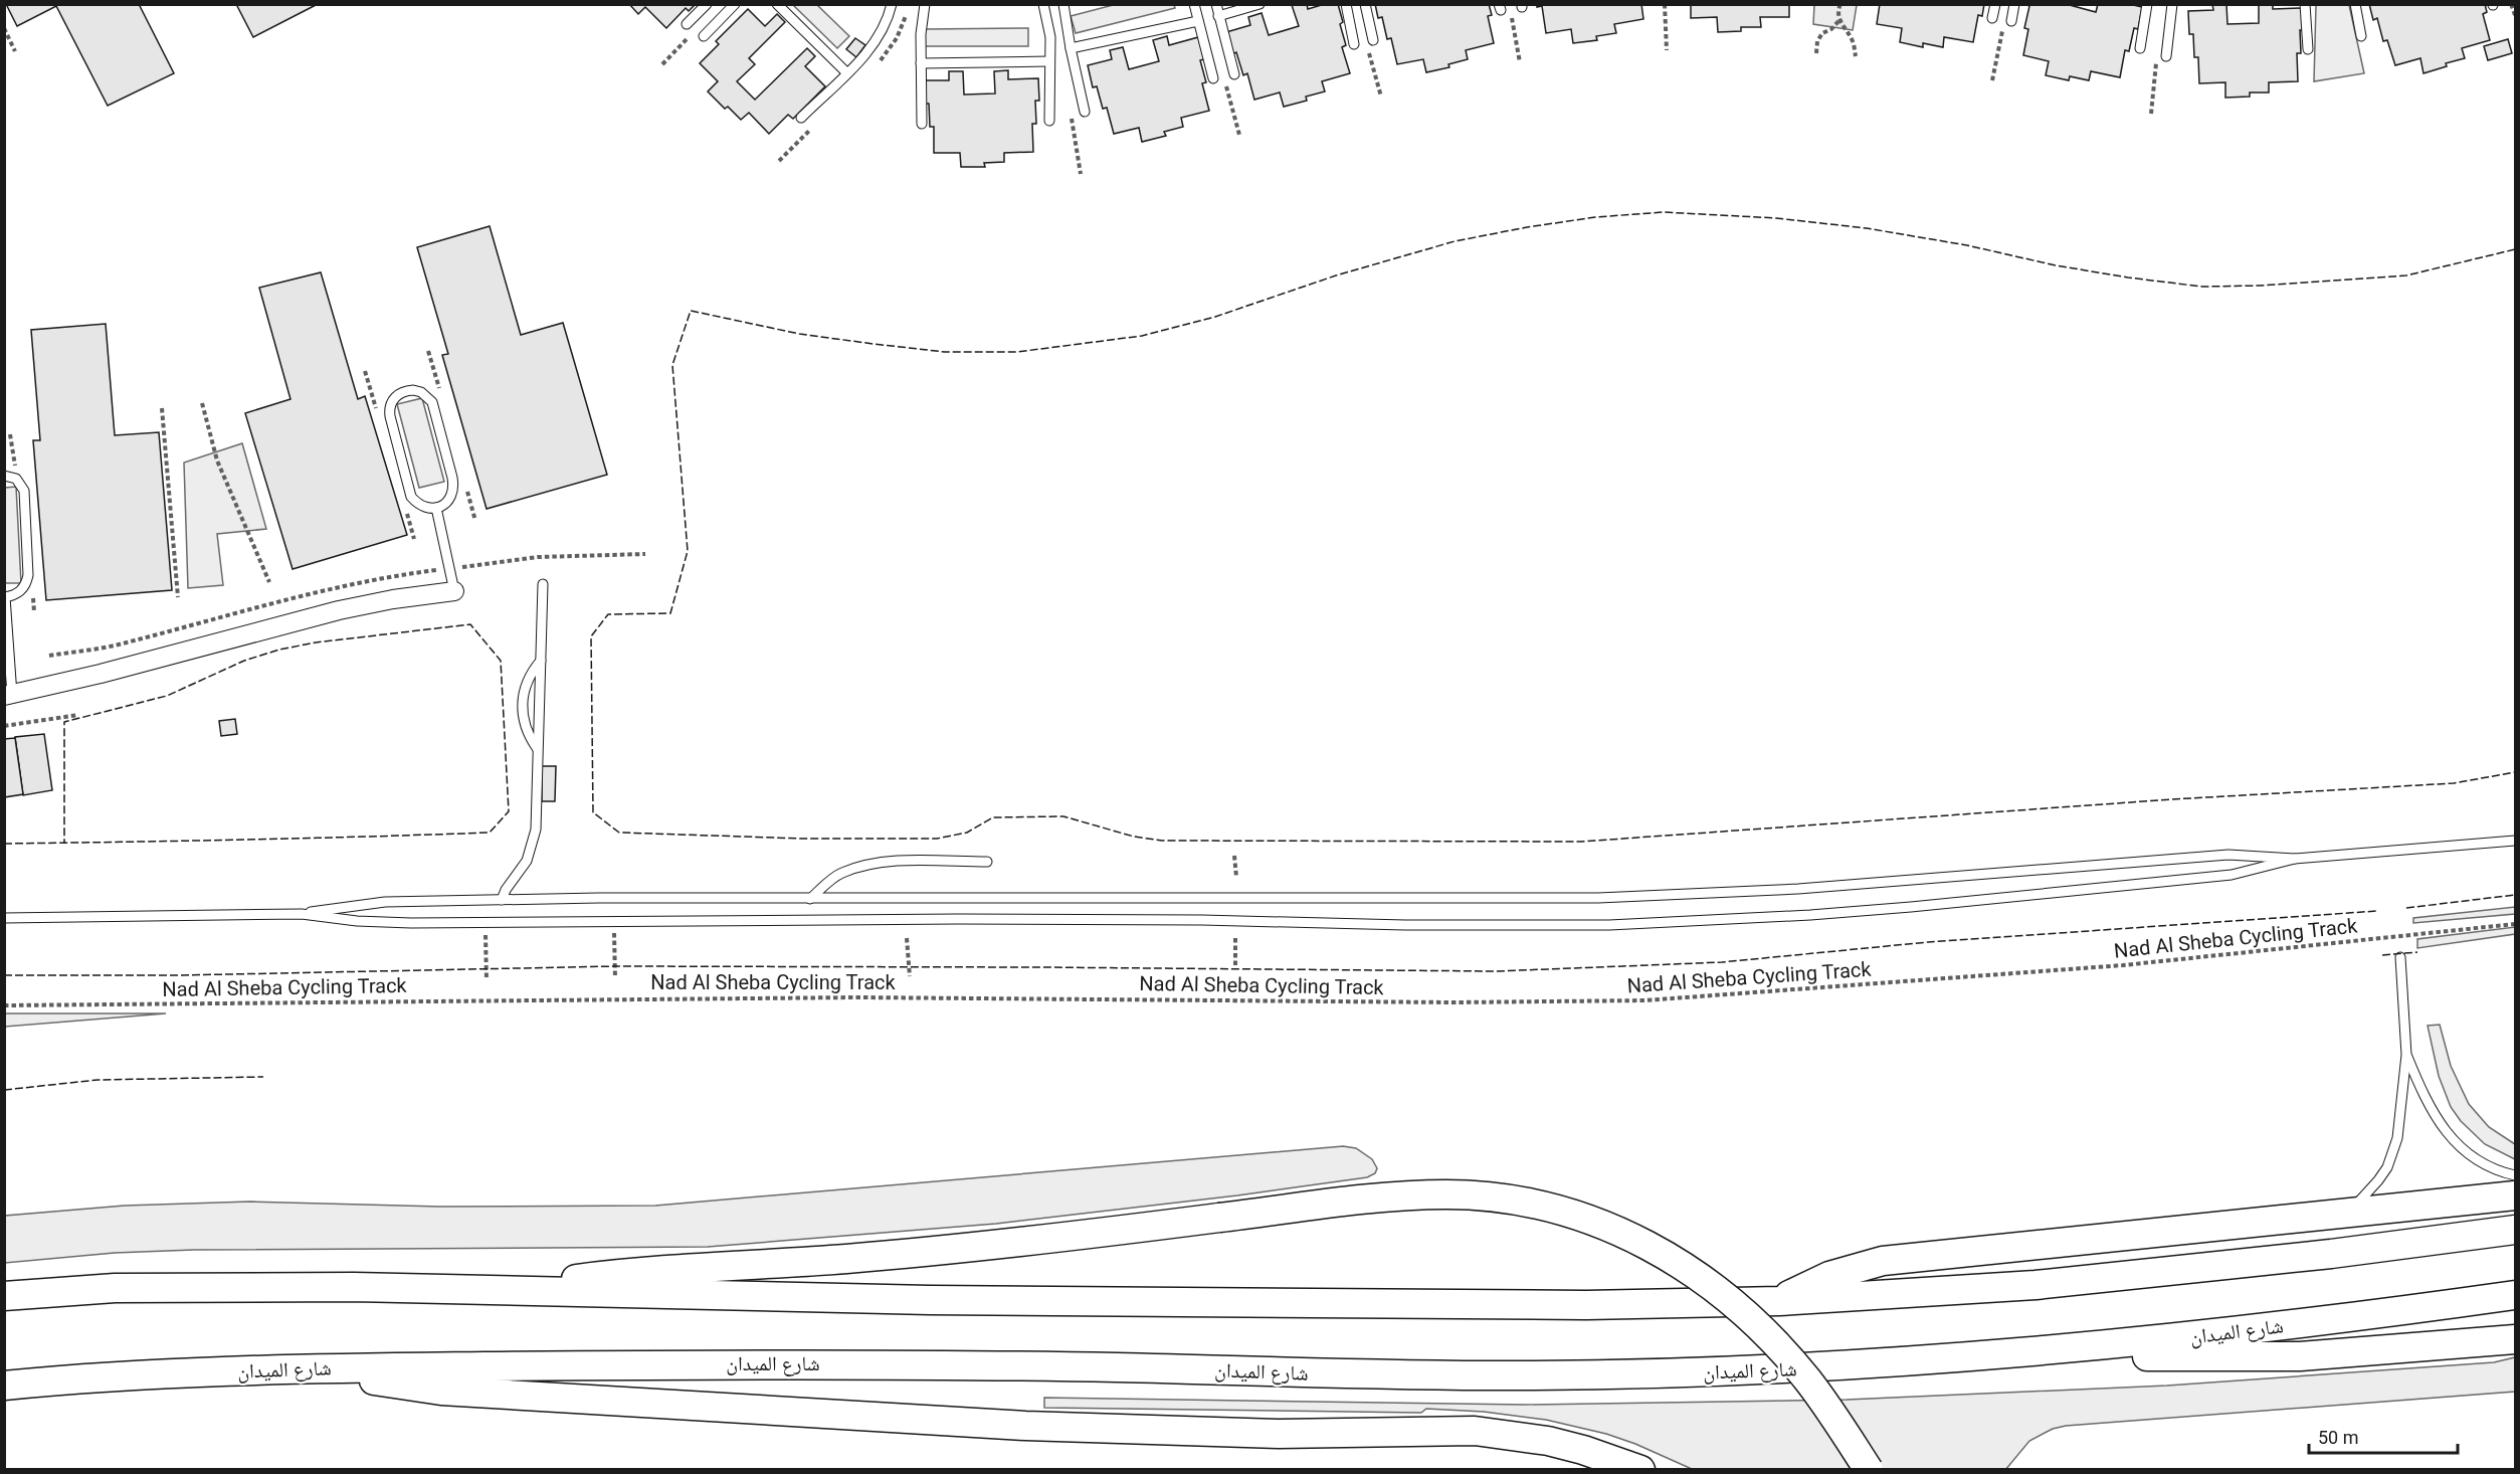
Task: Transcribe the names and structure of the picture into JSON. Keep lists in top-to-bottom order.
{
  "streets": {
    "main road": ["شارع الميدان"],
    "path": ["Nad Al Sheba Cycling Track"]
  },
  "scale_bar": "50 m"
}
